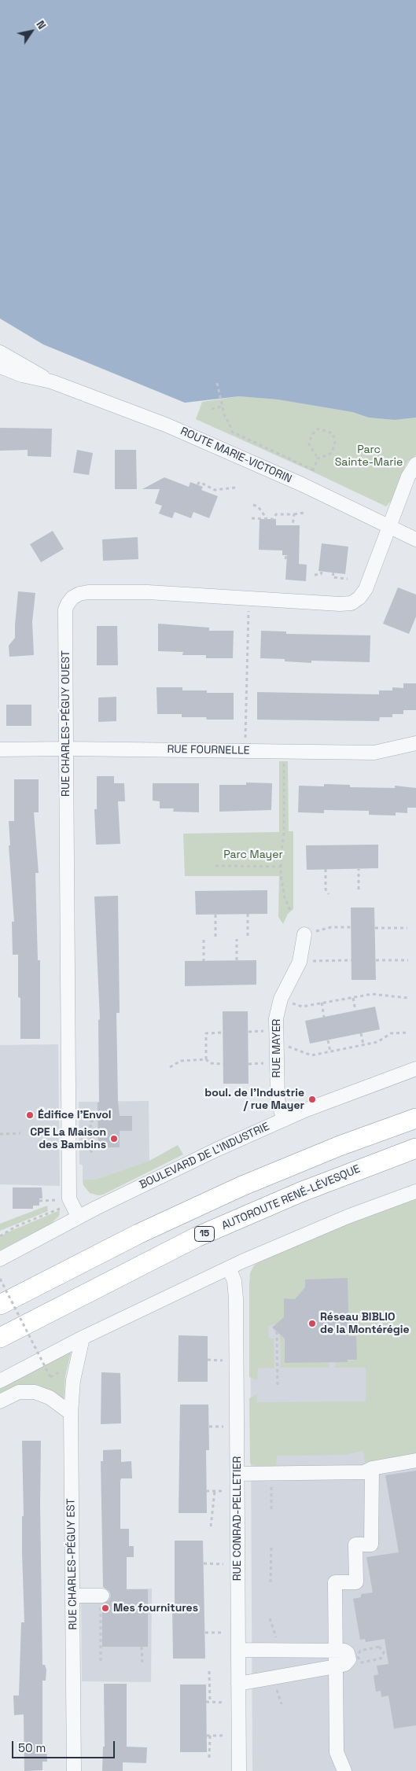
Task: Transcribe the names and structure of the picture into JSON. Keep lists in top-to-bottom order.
{
  "streets": {
    "highway": ["AUTOROUTE RENÉ-LÉVESQUE", "15"],
    "street": [
      "ROUTE MARIE-VICTORIN",
      "RUE CHARLES-PÉGUY OUEST",
      "RUE FOURNELLE",
      "RUE MAYER",
      "BOULEVARD DE L'INDUSTRIE",
      "RUE CONRAD-PELLETIER",
      "RUE CHARLES-PÉGUY EST"
    ]
  },
  "crossings": [
    ["ROUTE MARIE-VICTORIN", "RUE CHARLES-PÉGUY OUEST"],
    ["RUE CHARLES-PÉGUY OUEST", "RUE FOURNELLE"],
    ["RUE CHARLES-PÉGUY OUEST", "BOULEVARD DE L'INDUSTRIE"],
    ["RUE MAYER", "BOULEVARD DE L'INDUSTRIE"]
  ],
  "parks": ["Parc Sainte-Marie", "Parc Mayer"],
  "places": [
    "boul. de l'Industrie / rue Mayer",
    "Édifice l'Envol",
    "CPE La Maison des Bambins",
    "Réseau BIBLIO de la Montérégie",
    "Mes fournitures"
  ],
  "scale_bar": "50 m",
  "north": "top right"
}
